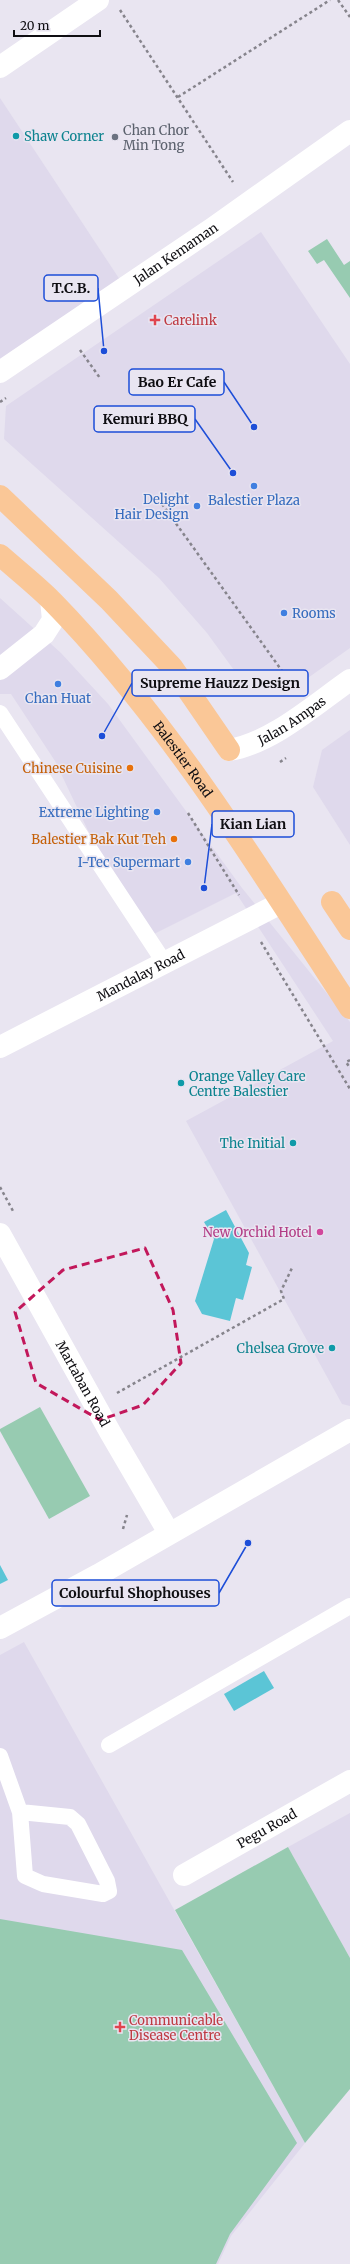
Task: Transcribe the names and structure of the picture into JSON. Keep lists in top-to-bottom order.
{
  "streets": {
    "main road": ["Balestier Road"],
    "street": [
      "Jalan Kemaman",
      "Jalan Ampas",
      "Mandalay Road",
      "Martaban Road",
      "Pegu Road"
    ]
  },
  "crossings": [
    ["Balestier Road", "Mandalay Road"]
  ],
  "places": {
    "other": [
      "Shaw Corner",
      "Chan Chor Min Tong",
      "T.C.B.",
      "Bao Er Cafe",
      "Kemuri BBQ",
      "Balestier Plaza",
      "Delight Hair Design",
      "Rooms",
      "Chan Huat",
      "Supreme Hauzz Design",
      "Chinese Cuisine",
      "Extreme Lighting",
      "Balestier Bak Kut Teh",
      "I-Tec Supermart",
      "Kian Lian",
      "Orange Valley Care Centre Balestier",
      "The Initial",
      "New Orchid Hotel",
      "Chelsea Grove",
      "Colourful Shophouses"
    ],
    "health": ["Carelink", "Communicable Disease Centre"]
  },
  "scale_bar": "20 m"
}
